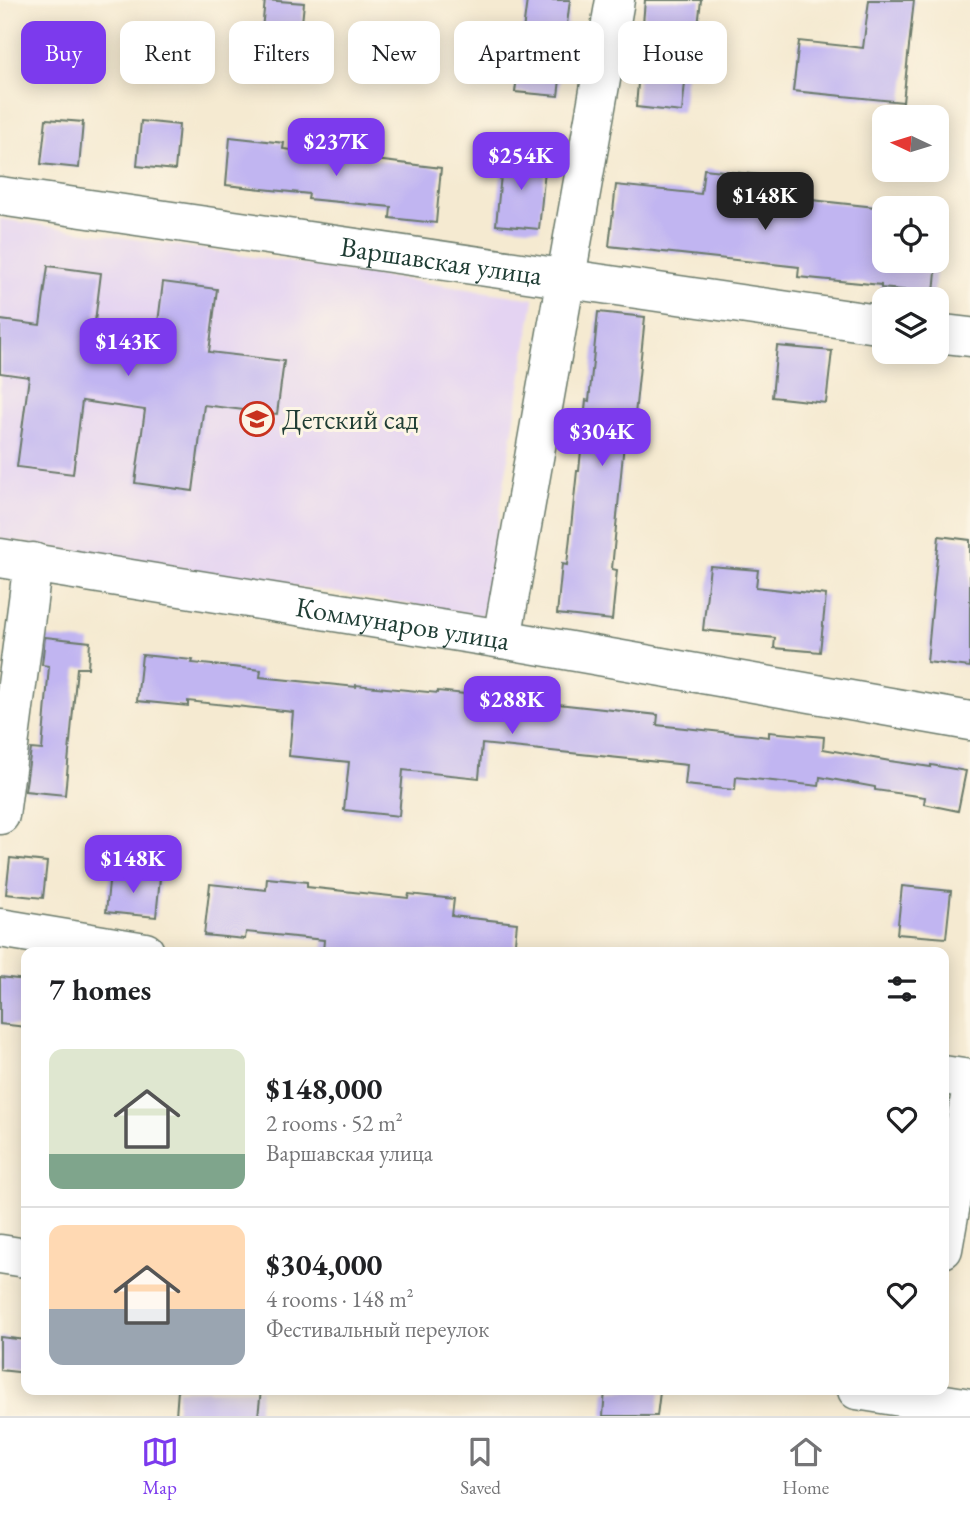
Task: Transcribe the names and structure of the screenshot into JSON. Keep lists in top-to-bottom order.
{
  "streets": {
    "street": ["Варшавская улица", "Коммунаров улица"]
  },
  "places": {
    "school or university": ["Детский сад"]
  },
  "north": "left",
  "page": {
    "chip": [
      "Buy",
      "Rent",
      "Filters",
      "New",
      "Apartment",
      "House"
    ],
    "price": [
      "$237K",
      "$254K",
      "$148K",
      "$143K",
      "$304K",
      "$288K",
      "$148K"
    ],
    "heading": "7 homes",
    "list": [
      {
        "name": "$148,000",
        "note": "2 rooms · 52 m² · Варшавская улица"
      },
      {
        "name": "$304,000",
        "note": "4 rooms · 148 m² · Фестивальный переулок"
      }
    ],
    "tabs": ["Map", "Saved", "Home"]
  }
}
